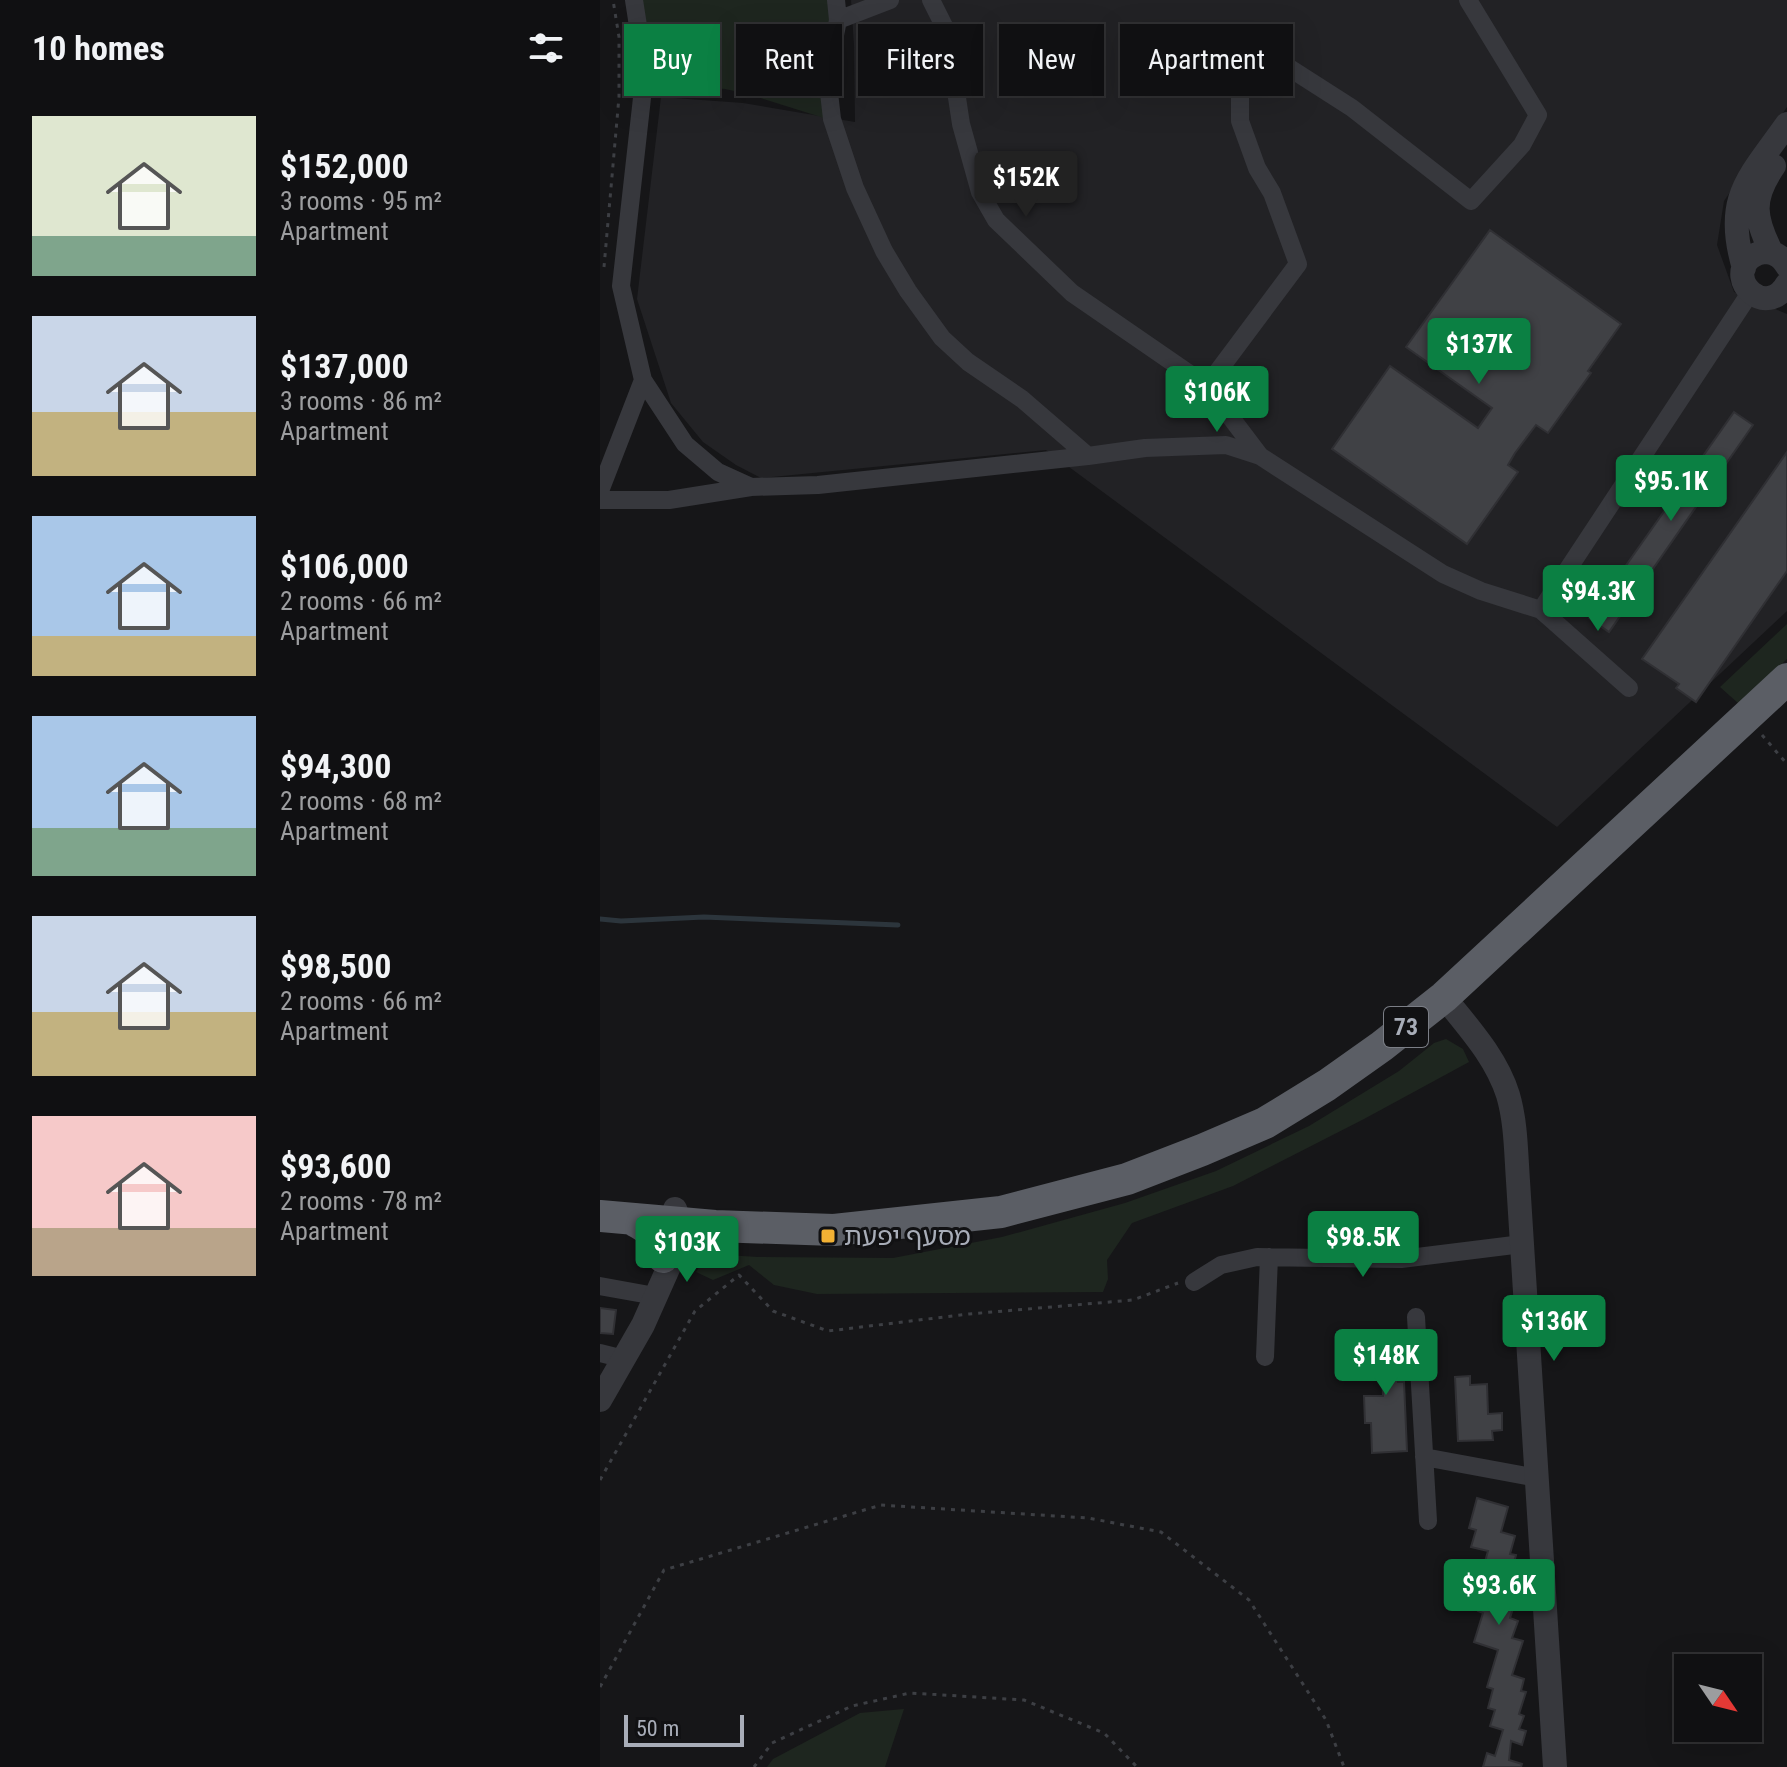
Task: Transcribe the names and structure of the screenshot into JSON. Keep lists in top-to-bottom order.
{
  "streets": {
    "highway": ["73"]
  },
  "places": {
    "transit": ["מסעף יפעת"]
  },
  "scale_bar": "50 m",
  "north": "bottom right",
  "page": {
    "heading": "10 homes",
    "chip": [
      "Buy",
      "Rent",
      "Filters",
      "New",
      "Apartment"
    ],
    "list": [
      {
        "name": "$152,000",
        "note": "3 rooms · 95 m² · Apartment"
      },
      {
        "name": "$137,000",
        "note": "3 rooms · 86 m² · Apartment"
      },
      {
        "name": "$106,000",
        "note": "2 rooms · 66 m² · Apartment"
      },
      {
        "name": "$94,300",
        "note": "2 rooms · 68 m² · Apartment"
      },
      {
        "name": "$98,500",
        "note": "2 rooms · 66 m² · Apartment"
      },
      {
        "name": "$93,600",
        "note": "2 rooms · 78 m² · Apartment"
      }
    ],
    "price": [
      "$152K",
      "$137K",
      "$106K",
      "$95.1K",
      "$94.3K",
      "$98.5K",
      "$103K",
      "$136K",
      "$148K",
      "$93.6K"
    ],
    "scale": "50 m"
  }
}
